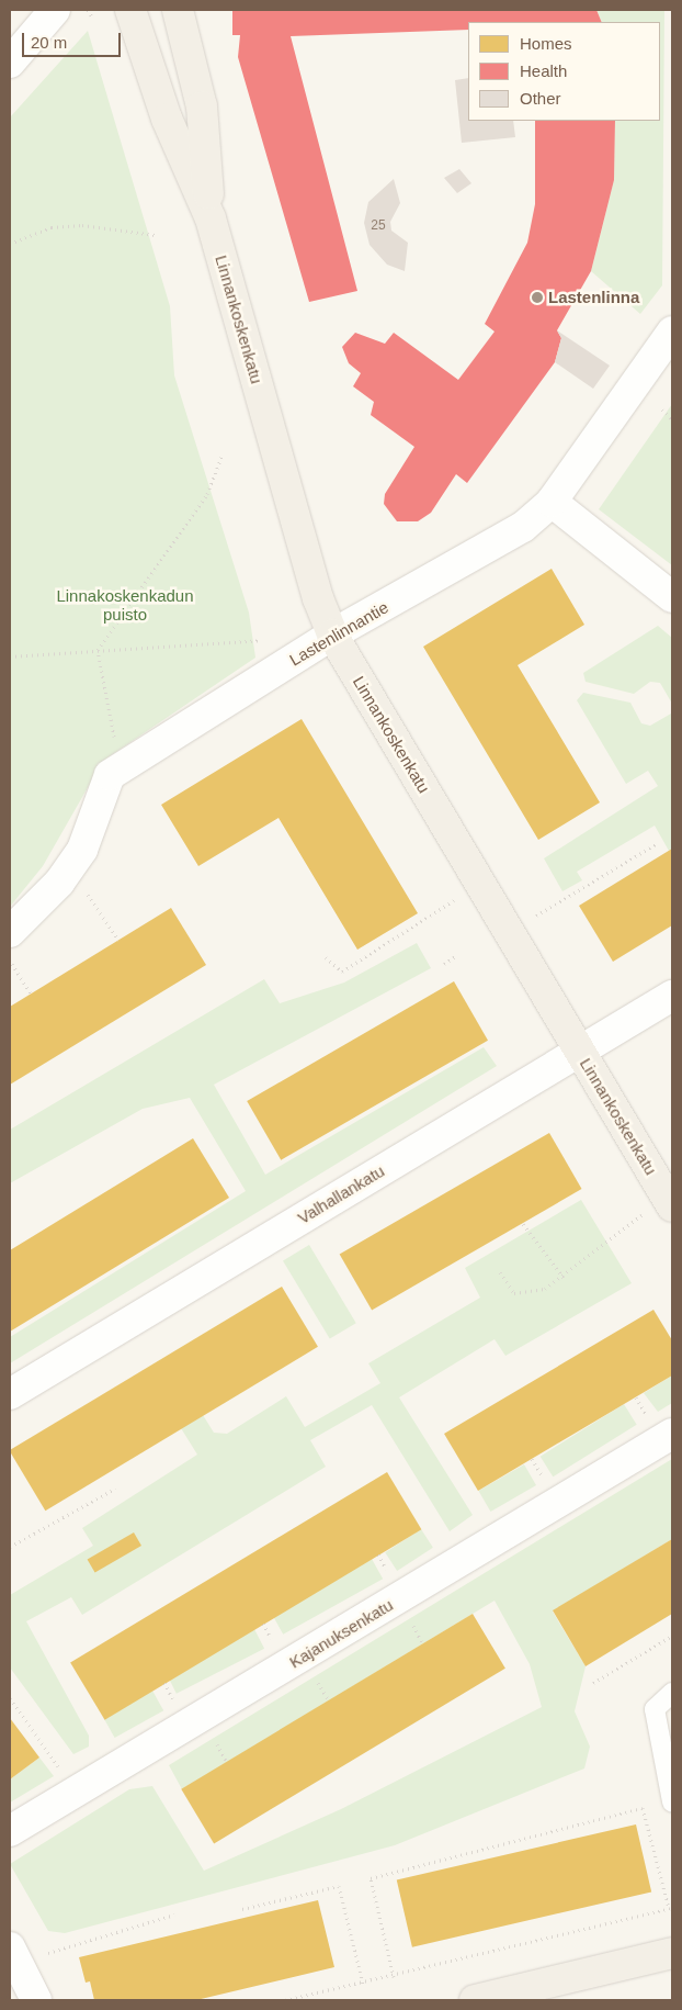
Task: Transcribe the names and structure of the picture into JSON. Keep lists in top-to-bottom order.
{
  "streets": {
    "main road": ["Linnankoskenkatu"],
    "street": ["Lastenlinnantie", "Valhallankatu", "Kajanuksenkatu"]
  },
  "crossings": [
    ["Linnankoskenkatu", "Lastenlinnantie"],
    ["Linnankoskenkatu", "Valhallankatu"]
  ],
  "parks": ["Linnakoskenkadun puisto"],
  "places": ["Lastenlinna"],
  "house_numbers": ["25"],
  "legend": ["Homes", "Health", "Other"],
  "scale_bar": "20 m"
}
